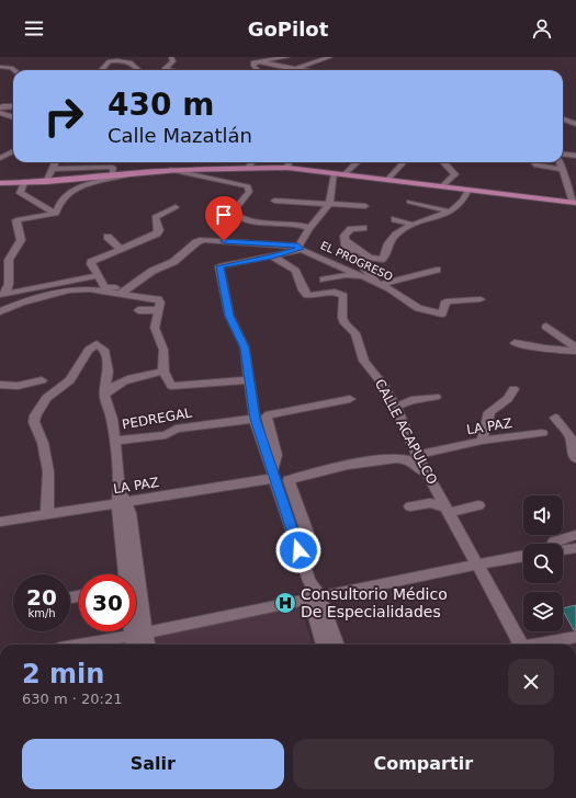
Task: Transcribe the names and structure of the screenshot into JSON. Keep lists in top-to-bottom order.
{
  "streets": {
    "street": [
      "EL PROGRESO",
      "PEDREGAL",
      "LA PAZ",
      "CALLE ACAPULCO"
    ]
  },
  "crossings": [
    ["LA PAZ", "CALLE ACAPULCO"]
  ],
  "places": {
    "hospital": ["Consultorio Médico De Especialidades"]
  },
  "page": {
    "header": "GoPilot",
    "turn": ["430 m", "Calle Mazatlán"],
    "speed": "20 km/h",
    "limit": "30",
    "heading": ["2 min", "630 m · 20:21"],
    "buttons": ["Salir", "Compartir"]
  }
}
